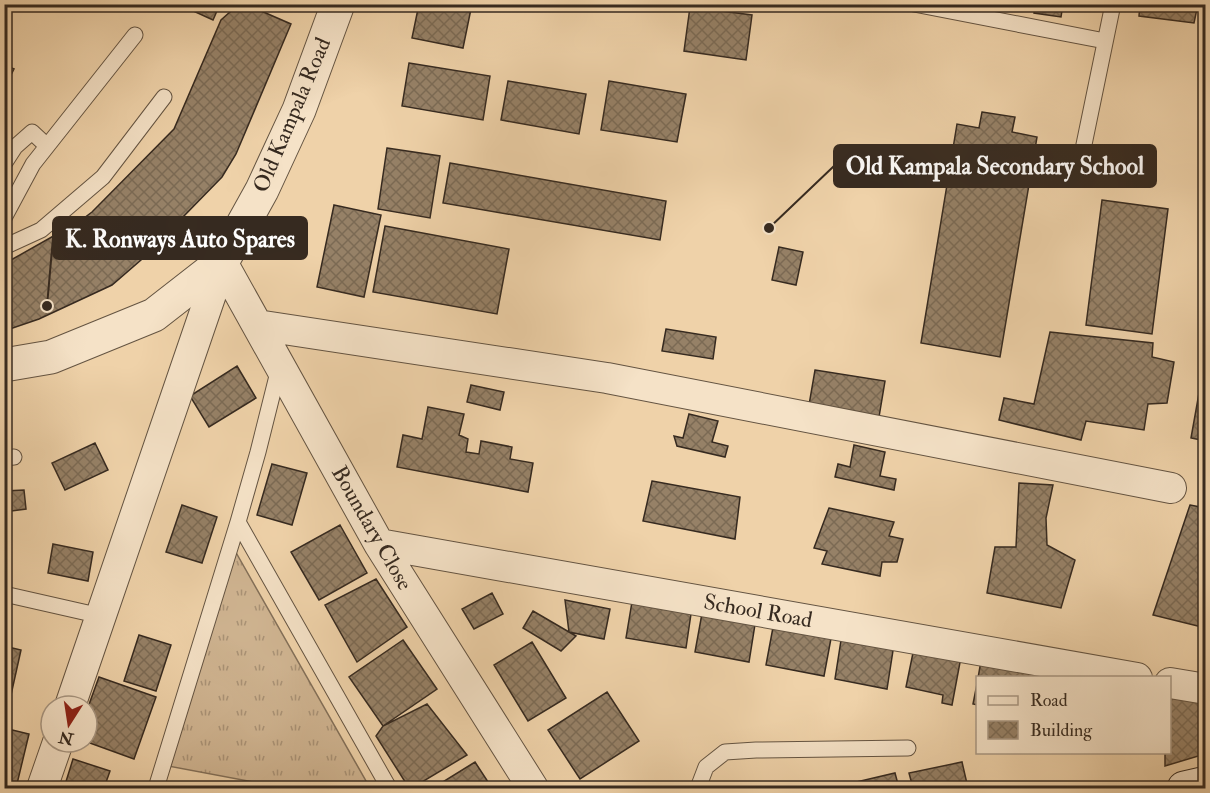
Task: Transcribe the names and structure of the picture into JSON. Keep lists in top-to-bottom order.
{
  "streets": {
    "street": ["Old Kampala Road", "Boundary Close", "School Road"]
  },
  "crossings": [
    ["Old Kampala Road", "Boundary Close"],
    ["Boundary Close", "School Road"]
  ],
  "places": ["Old Kampala Secondary School", "K. Ronways Auto Spares"],
  "legend": ["Road", "Building"],
  "north": "bottom"
}
